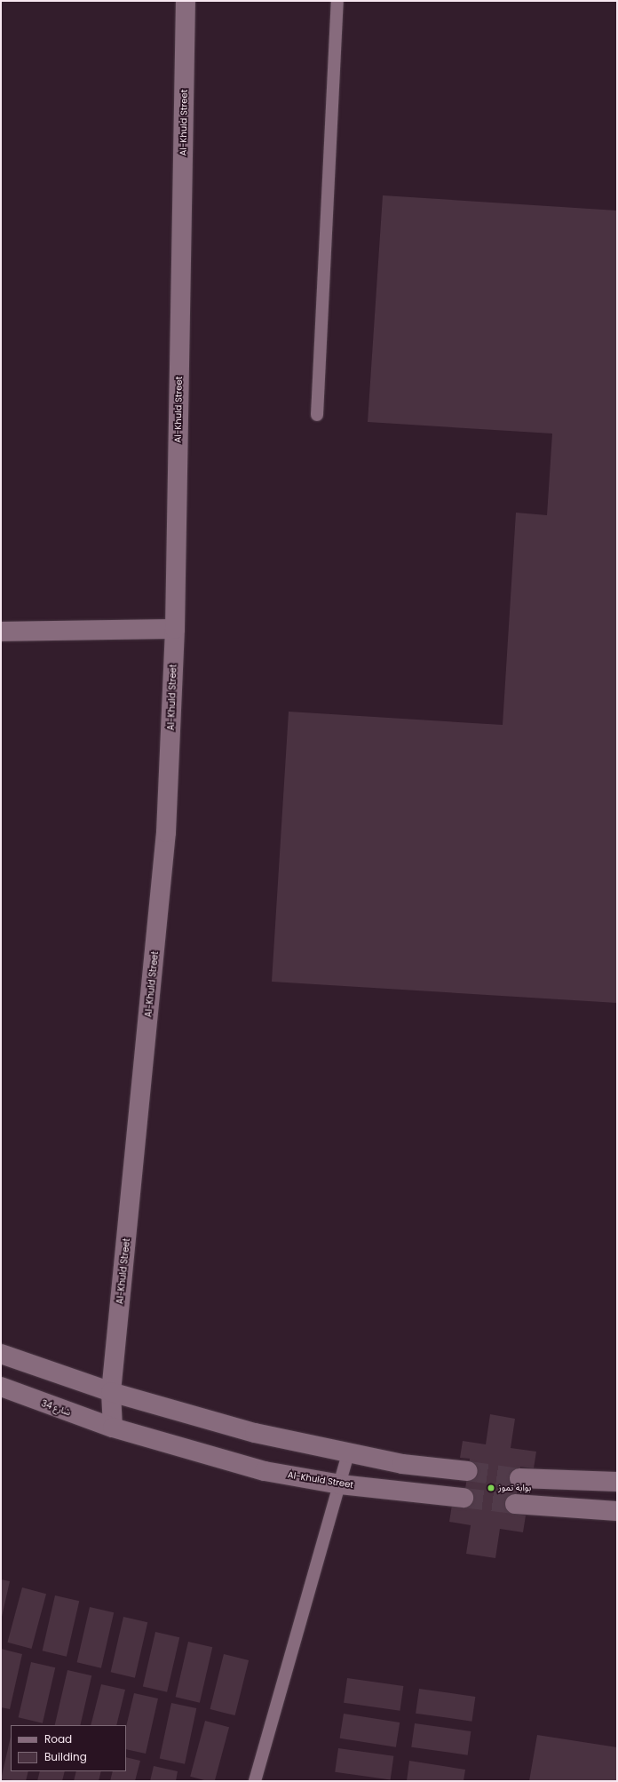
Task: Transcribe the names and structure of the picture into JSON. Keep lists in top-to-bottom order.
{
  "streets": {
    "street": ["Al-Khuld Street", "شارع 34"]
  },
  "crossings": [
    ["Al-Khuld Street", "شارع 34"]
  ],
  "places": ["بوابة تموز"],
  "legend": ["Road", "Building"]
}
